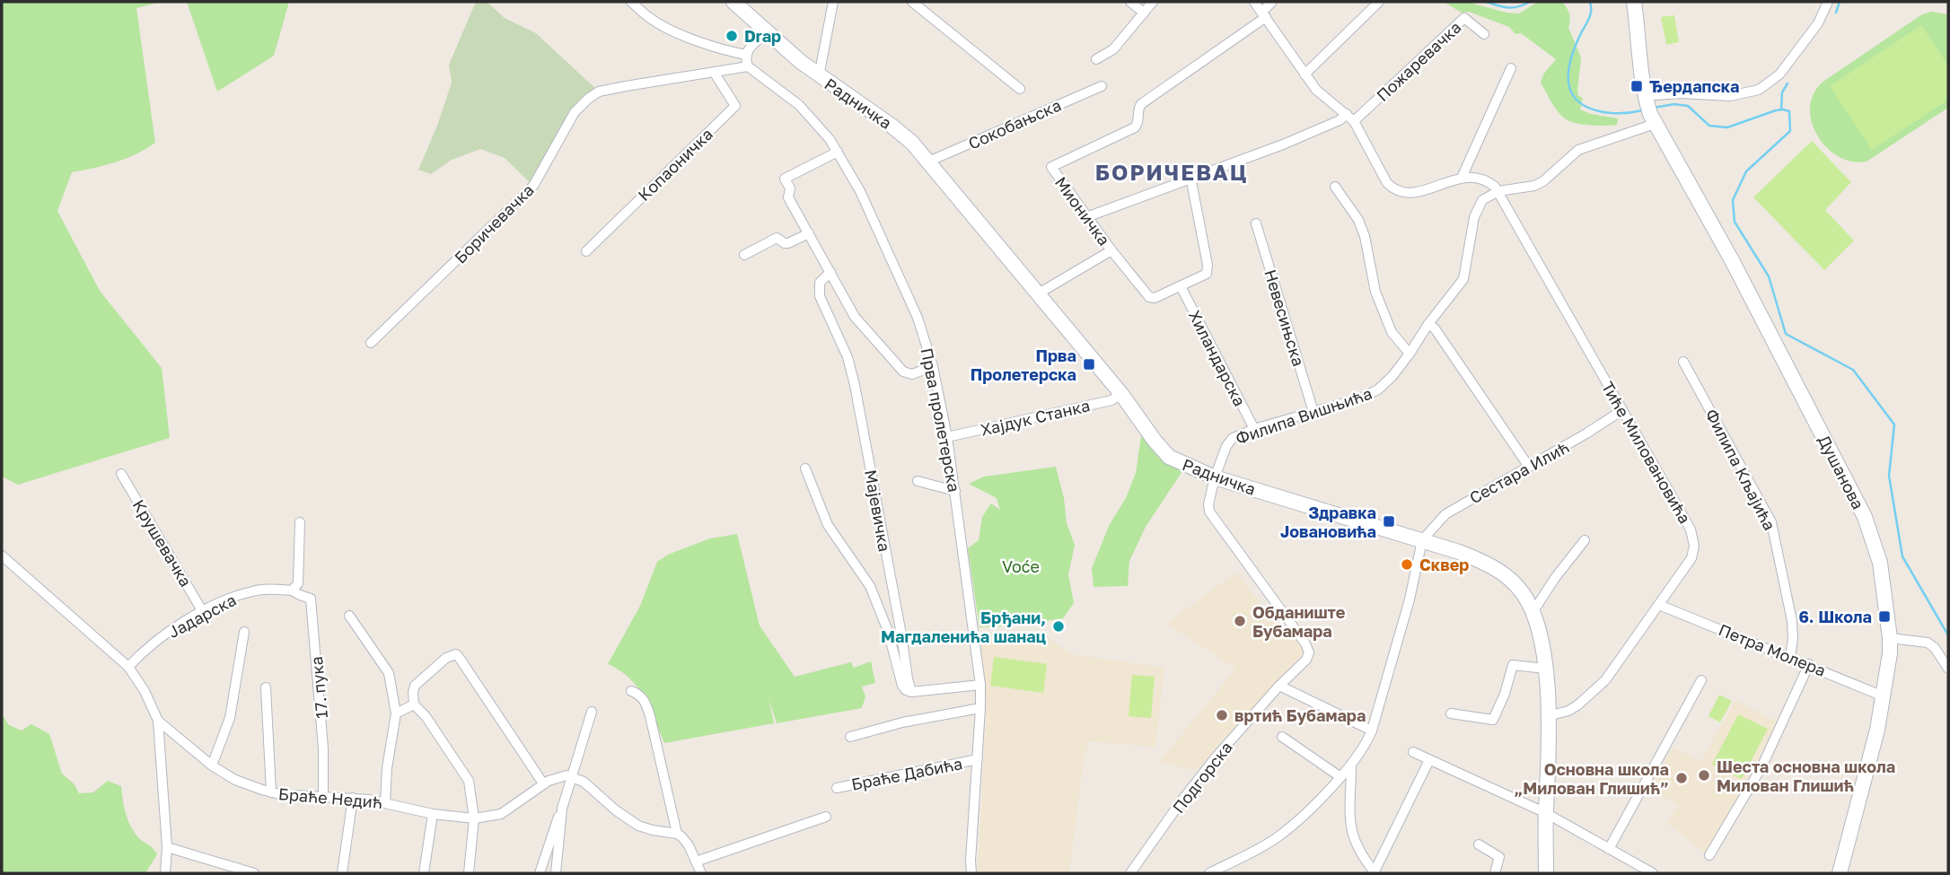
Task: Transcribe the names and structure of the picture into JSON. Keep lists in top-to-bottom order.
{
  "streets": {
    "street": [
      "Пожаревачка",
      "Радничка",
      "Сокобањска",
      "Копаоничка",
      "Мионичка",
      "Боричевачка",
      "Невесињска",
      "Хиландарска",
      "Филипа Вишњића",
      "Хајдук Станка",
      "Прва пролетерска",
      "Тиће Миловановића",
      "Филипа Кљајића",
      "Сестара Илић",
      "Душанова",
      "Мајевичка",
      "Крушевачка",
      "Јадарска",
      "Петра Молера",
      "17. пука",
      "Браће Дабића",
      "Подгорска",
      "Браће Недић"
    ]
  },
  "crossings": [
    ["Радничка", "Сокобањска"],
    ["Радничка", "Мионичка"],
    ["Радничка", "Филипа Вишњића"],
    ["Радничка", "Хајдук Станка"],
    ["Радничка", "Тиће Миловановића"],
    ["Радничка", "Сестара Илић"],
    ["Копаоничка", "Боричевачка"],
    ["Боричевачка", "Прва пролетерска"],
    ["Невесињска", "Филипа Вишњића"],
    ["Хиландарска", "Филипа Вишњића"],
    ["Филипа Вишњића", "Тиће Миловановића"],
    ["Филипа Вишњића", "Подгорска"],
    ["Хајдук Станка", "Прва пролетерска"],
    ["Прва пролетерска", "Браће Дабића"],
    ["Тиће Миловановића", "Сестара Илић"],
    ["Тиће Миловановића", "Петра Молера"],
    ["Филипа Кљајића", "Петра Молера"],
    ["Душанова", "Петра Молера"],
    ["Крушевачка", "Јадарска"],
    ["Јадарска", "17. пука"],
    ["Јадарска", "Браће Недић"],
    ["17. пука", "Браће Недић"]
  ],
  "districts": ["БОРИЧЕВАЦ"],
  "parks": ["Voće"],
  "places": {
    "other": [
      "Drap",
      "Сквер",
      "Обданиште Бубамара",
      "Брђани, Магдаленића шанац",
      "вртић Бубамара",
      "Шеста основна школа Милован Глишић",
      "Основна школа „Милован Глишић”"
    ],
    "transit": [
      "Ђердапска",
      "Прва Пролетерска",
      "Здравка Јовановића",
      "6. Школа"
    ]
  }
}
